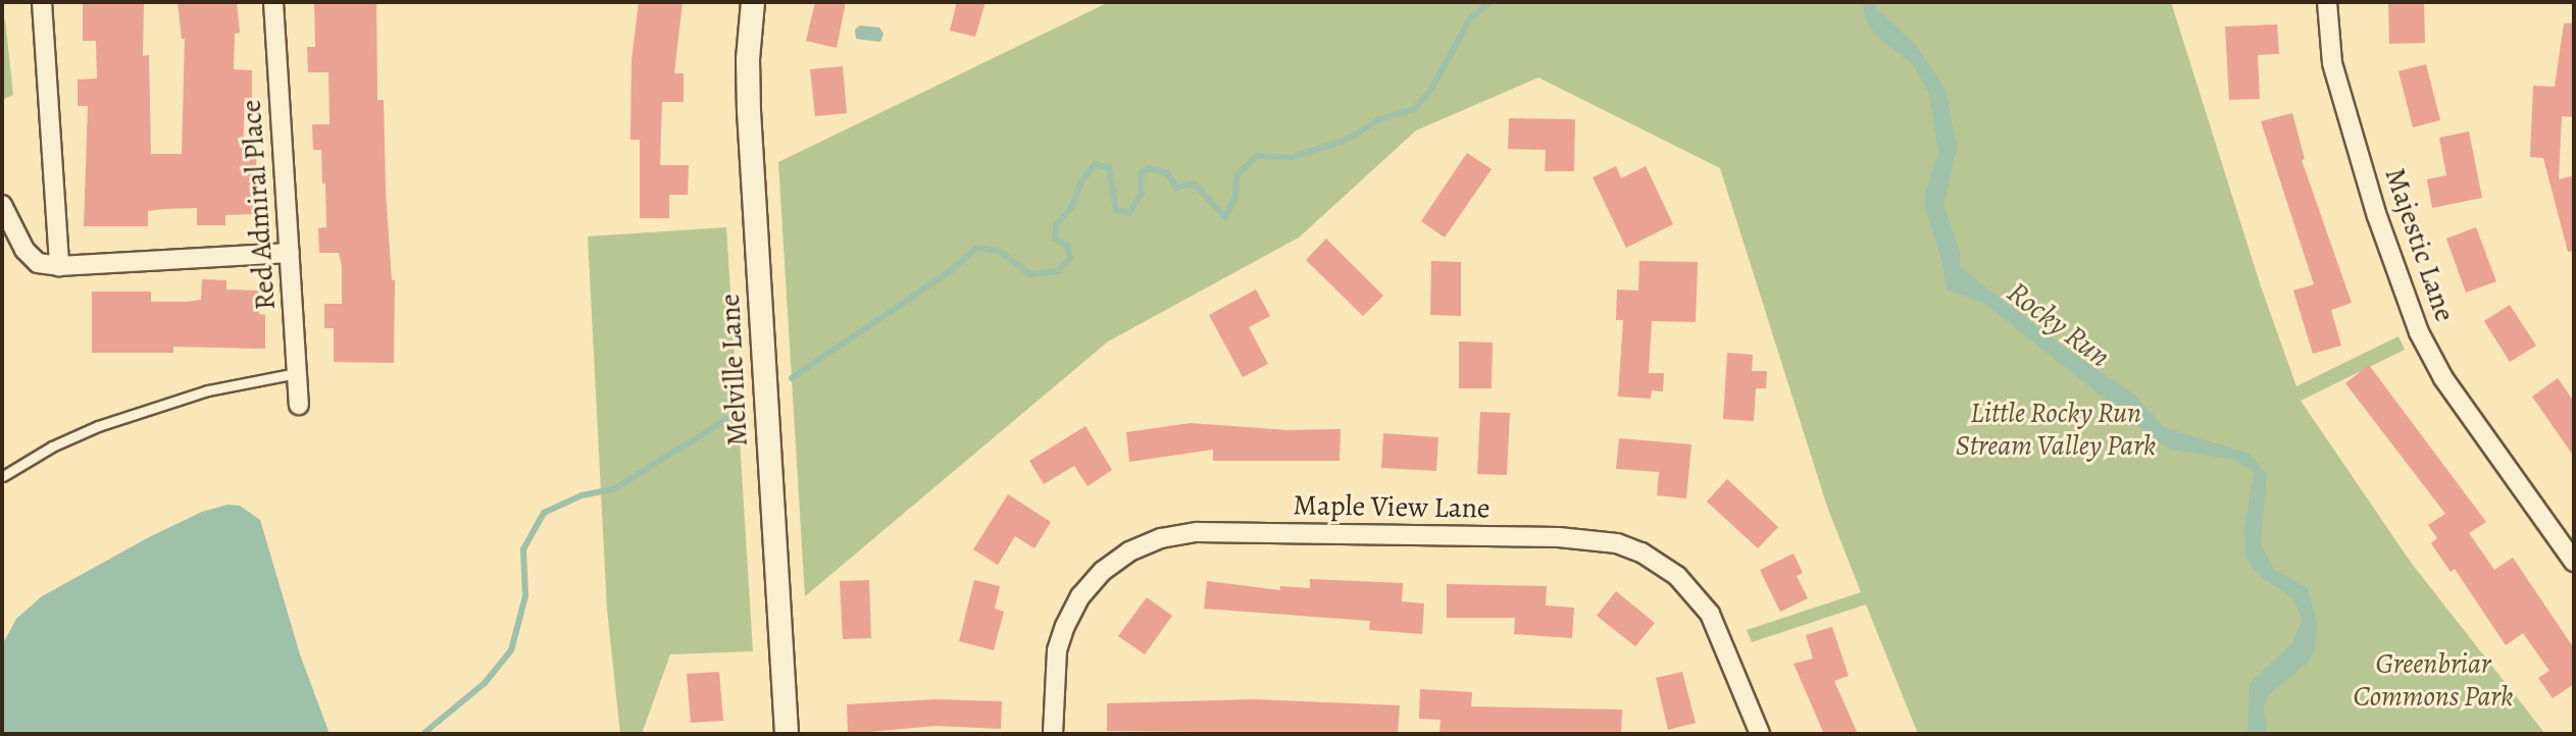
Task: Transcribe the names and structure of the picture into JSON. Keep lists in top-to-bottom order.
{
  "streets": {
    "street": [
      "Red Admiral Place",
      "Majestic Lane",
      "Melville Lane",
      "Maple View Lane"
    ]
  },
  "water": ["Rocky Run"],
  "parks": ["Little Rocky Run Stream Valley Park", "Greenbriar Commons Park"]
}
